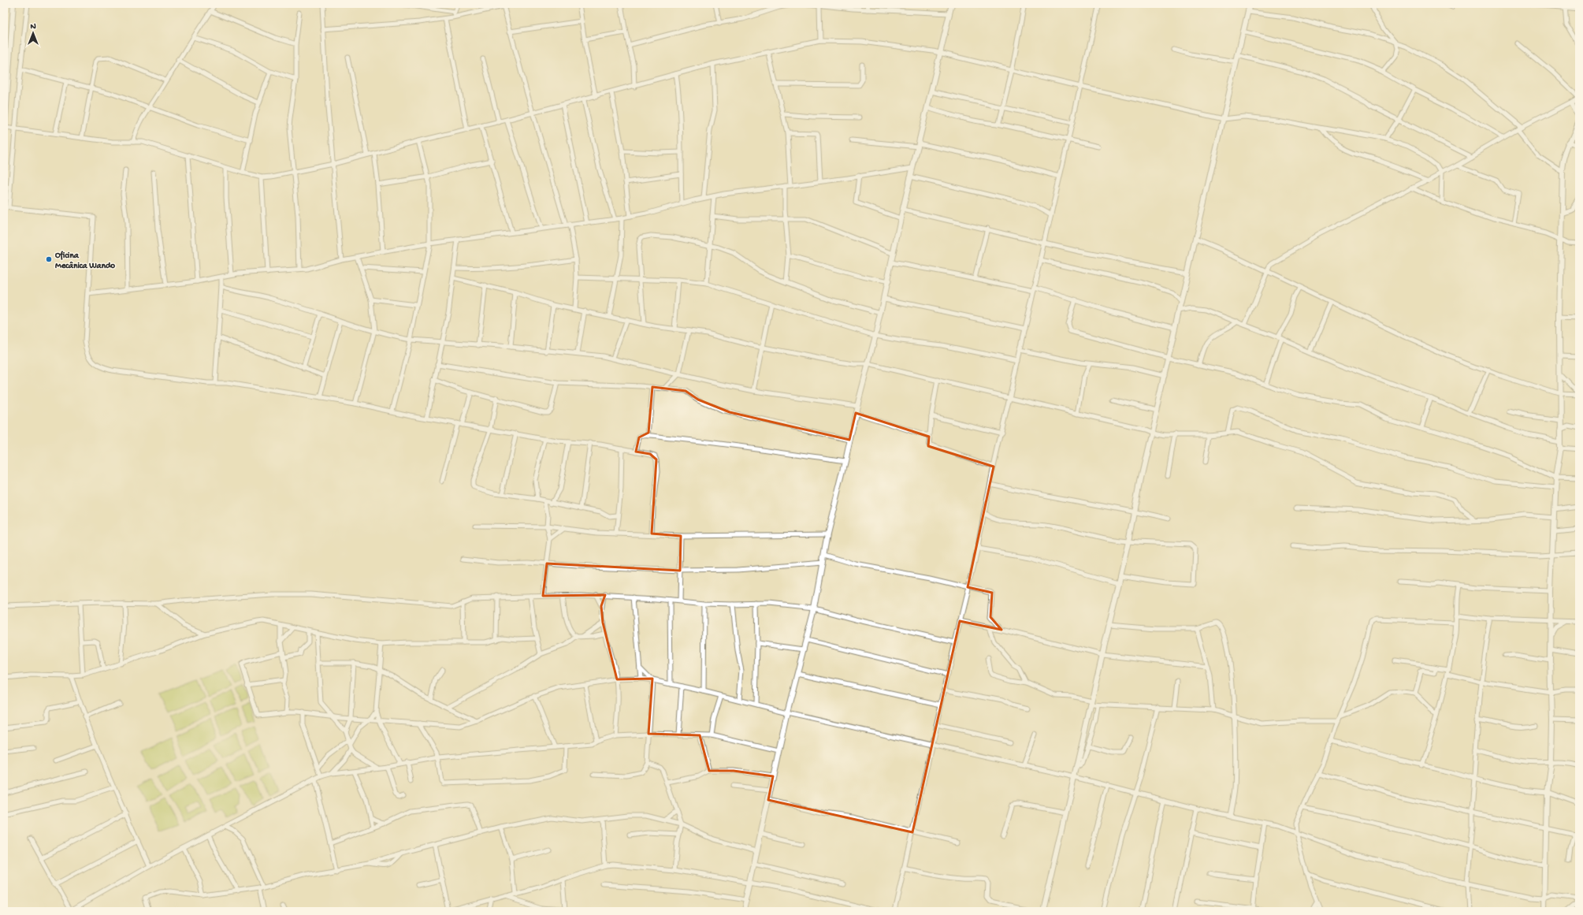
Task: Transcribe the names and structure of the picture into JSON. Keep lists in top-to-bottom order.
{
  "places": ["Oficina Mecânica Wando"],
  "north": "top"
}
